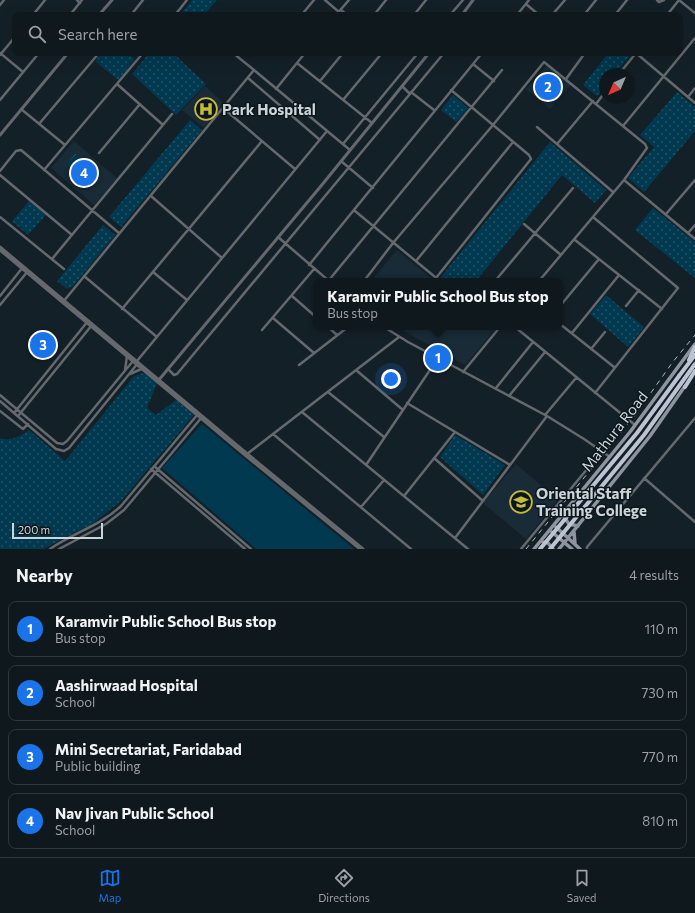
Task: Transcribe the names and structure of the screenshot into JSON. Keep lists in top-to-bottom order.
{
  "streets": {
    "main road": ["Mathura Road"]
  },
  "places": {
    "hospital": ["Park Hospital"],
    "school or university": ["Oriental Staff Training College"]
  },
  "scale_bar": "200 m",
  "north": "bottom left",
  "page": {
    "search": "Search here",
    "pins": [
      "2",
      "4",
      "3",
      "1"
    ],
    "popup": ["Karamvir Public School Bus stop", "Bus stop"],
    "scale": "200 m",
    "heading": ["Nearby", "4 results"],
    "list": [
      {
        "mark": "1",
        "name": "Karamvir Public School Bus stop",
        "note": "Bus stop",
        "value": "110 m"
      },
      {
        "mark": "2",
        "name": "Aashirwaad Hospital",
        "note": "School",
        "value": "730 m"
      },
      {
        "mark": "3",
        "name": "Mini Secretariat, Faridabad",
        "note": "Public building",
        "value": "770 m"
      },
      {
        "mark": "4",
        "name": "Nav Jivan Public School",
        "note": "School",
        "value": "810 m"
      }
    ],
    "nav": ["Map", "Directions", "Saved"]
  }
}
